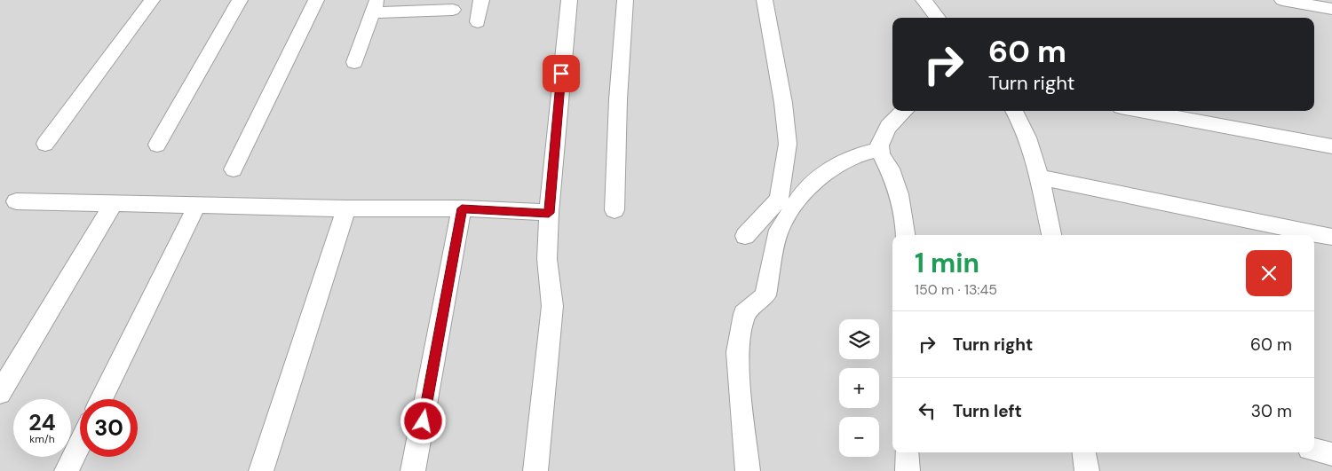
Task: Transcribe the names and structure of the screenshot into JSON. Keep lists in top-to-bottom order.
{
  "page": {
    "turn": ["60 m", "Turn right"],
    "heading": ["1 min", "150 m · 13:45"],
    "list": [
      {
        "name": "Turn right",
        "value": "60 m"
      },
      {
        "name": "Turn left",
        "value": "30 m"
      }
    ],
    "map_buttons": ["+", "−"],
    "speed": "24 km/h",
    "limit": "30"
  }
}
